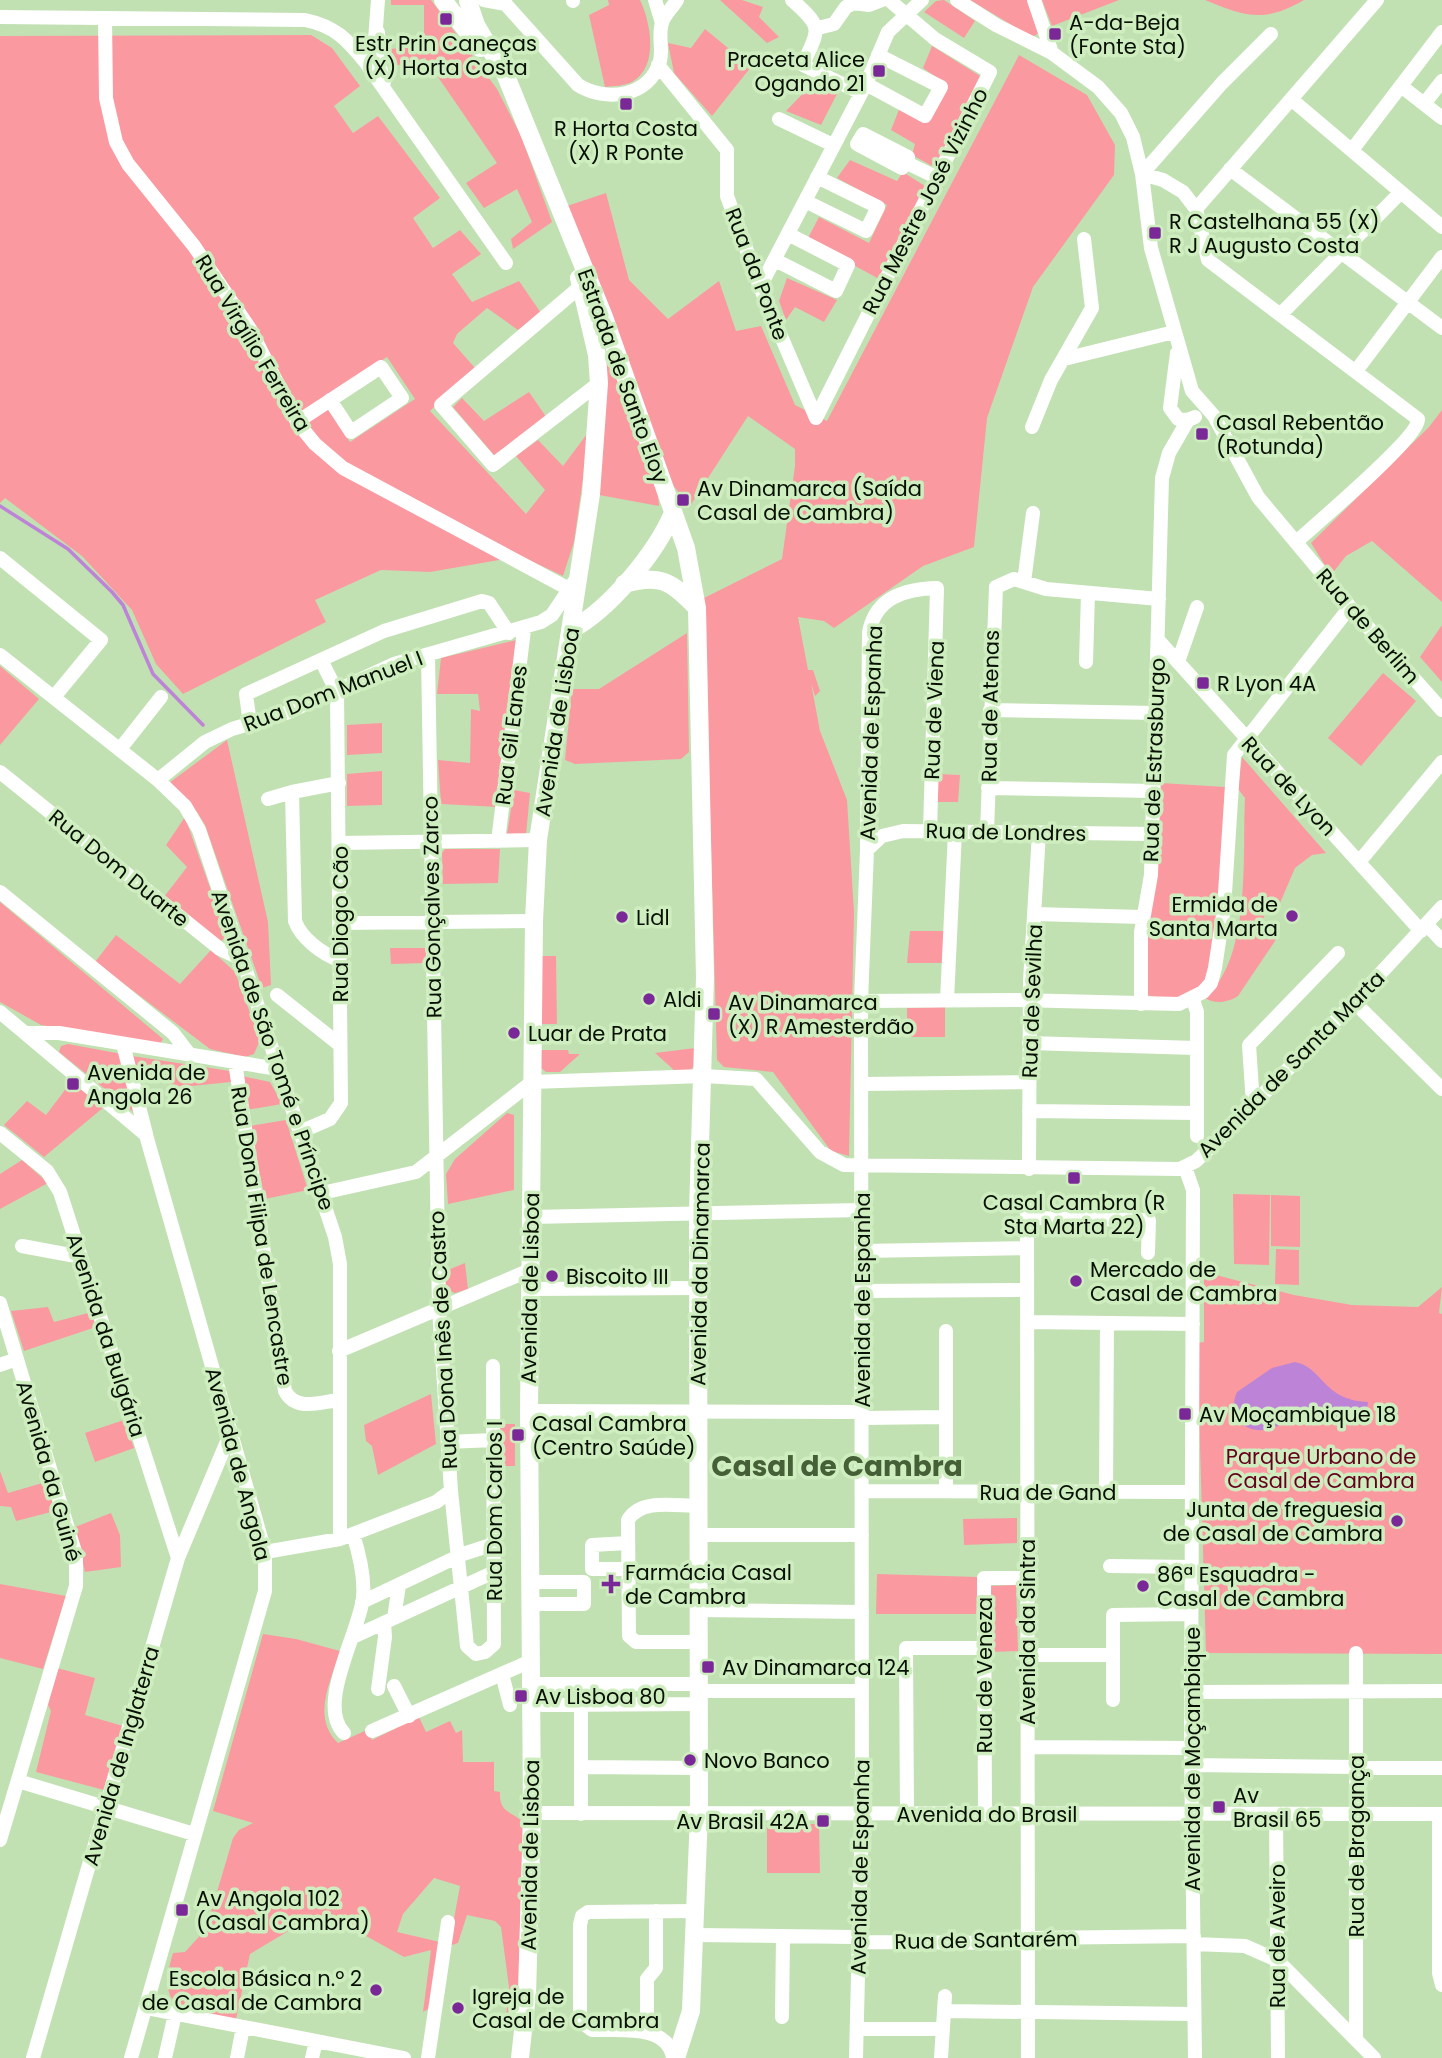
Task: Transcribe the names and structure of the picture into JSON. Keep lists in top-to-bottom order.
{
  "streets": {
    "main road": ["Estrada de Santo Eloy", "Avenida de Lisboa", "Avenida da Dinamarca"],
    "street": [
      "Rua Mestre José Vizinho",
      "Rua da Ponte",
      "Rua Virgílio Ferreira",
      "Rua de Berlim",
      "Rua Dom Manuel I",
      "Rua de Atenas",
      "Rua de Viena",
      "Avenida de Espanha",
      "Rua Gil Eanes",
      "Rua de Estrasburgo",
      "Rua de Lyon",
      "Rua de Londres",
      "Rua Dom Duarte",
      "Rua Gonçalves Zarco",
      "Rua Diogo Cão",
      "Rua de Sevilha",
      "Avenida de São Tomé e Príncipe",
      "Avenida de Santa Marta",
      "Rua Dona Filipa de Lencastre",
      "Avenida da Bulgária",
      "Rua Dona Inês de Castro",
      "Avenida de Angola",
      "Avenida da Guiné",
      "Rua de Gand",
      "Rua Dom Carlos I",
      "Avenida da Sintra",
      "Rua de Veneza",
      "Avenida de Inglaterra",
      "Avenida de Moçambique",
      "Avenida do Brasil",
      "Rua de Bragança",
      "Rua de Aveiro",
      "Rua de Santarém"
    ]
  },
  "crossings": [
    ["Rua Mestre José Vizinho", "Rua da Ponte"],
    ["Rua Virgílio Ferreira", "Estrada de Santo Eloy"],
    ["Rua Virgílio Ferreira", "Rua Dom Manuel I"],
    ["Rua Virgílio Ferreira", "Avenida de Lisboa"],
    ["Estrada de Santo Eloy", "Rua Dom Manuel I"],
    ["Estrada de Santo Eloy", "Avenida de Lisboa"],
    ["Estrada de Santo Eloy", "Avenida da Dinamarca"],
    ["Rua Dom Manuel I", "Avenida de Lisboa"],
    ["Rua Dom Manuel I", "Rua Gil Eanes"],
    ["Rua Dom Manuel I", "Rua Gonçalves Zarco"],
    ["Rua Dom Manuel I", "Rua Diogo Cão"],
    ["Rua Dom Manuel I", "Avenida de São Tomé e Príncipe"],
    ["Rua de Atenas", "Rua de Londres"],
    ["Rua de Viena", "Avenida de Espanha"],
    ["Rua de Viena", "Rua de Londres"],
    ["Avenida de Lisboa", "Avenida de Santa Marta"],
    ["Avenida de Lisboa", "Avenida do Brasil"],
    ["Avenida de Espanha", "Rua de Londres"],
    ["Avenida de Espanha", "Avenida de Santa Marta"],
    ["Avenida de Espanha", "Rua de Gand"],
    ["Avenida de Espanha", "Avenida do Brasil"],
    ["Avenida de Espanha", "Rua de Santarém"],
    ["Rua de Estrasburgo", "Rua de Lyon"],
    ["Rua de Estrasburgo", "Rua de Londres"],
    ["Rua de Lyon", "Avenida de Santa Marta"],
    ["Rua de Londres", "Rua de Sevilha"],
    ["Rua Dom Duarte", "Avenida de São Tomé e Príncipe"],
    ["Rua Gonçalves Zarco", "Rua Dona Inês de Castro"],
    ["Rua Diogo Cão", "Avenida de São Tomé e Príncipe"],
    ["Rua de Sevilha", "Avenida de Santa Marta"],
    ["Avenida de São Tomé e Príncipe", "Rua Dona Filipa de Lencastre"],
    ["Avenida de São Tomé e Príncipe", "Rua Dona Inês de Castro"],
    ["Avenida de Santa Marta", "Avenida da Dinamarca"],
    ["Avenida de Santa Marta", "Avenida de Moçambique"],
    ["Avenida da Dinamarca", "Avenida do Brasil"],
    ["Avenida da Dinamarca", "Rua de Santarém"],
    ["Avenida da Bulgária", "Avenida de Inglaterra"],
    ["Rua Dona Inês de Castro", "Avenida de Angola"],
    ["Avenida de Angola", "Avenida de Inglaterra"],
    ["Rua de Gand", "Avenida da Sintra"],
    ["Rua de Gand", "Avenida de Moçambique"],
    ["Avenida da Sintra", "Rua de Veneza"],
    ["Avenida da Sintra", "Avenida do Brasil"],
    ["Avenida da Sintra", "Rua de Santarém"],
    ["Rua de Veneza", "Avenida do Brasil"],
    ["Avenida de Moçambique", "Avenida do Brasil"],
    ["Avenida de Moçambique", "Rua de Santarém"],
    ["Avenida do Brasil", "Rua de Bragança"],
    ["Avenida do Brasil", "Rua de Aveiro"],
    ["Rua de Aveiro", "Rua de Santarém"]
  ],
  "districts": ["Casal de Cambra"],
  "parks": ["Parque Urbano de Casal de Cambra"],
  "places": {
    "transit": [
      "Estr Prin Caneças (X) Horta Costa",
      "A-da-Beja (Fonte Sta)",
      "Praceta Alice Ogando 21",
      "R Horta Costa (X) R Ponte",
      "R Castelhana 55 (X) R J Augusto Costa",
      "Casal Rebentão (Rotunda)",
      "Av Dinamarca (Saída Casal de Cambra)",
      "R Lyon 4A",
      "Av Dinamarca (X) R Amesterdão",
      "Avenida de Angola 26",
      "Casal Cambra (R Sta Marta 22)",
      "Av Moçambique 18",
      "Casal Cambra (Centro Saúde)",
      "Av Dinamarca 124",
      "Av Lisboa 80",
      "Av Brasil 65",
      "Av Brasil 42A",
      "Av Angola 102 (Casal Cambra)"
    ],
    "other": [
      "Ermida de Santa Marta",
      "Lidl",
      "Aldi",
      "Luar de Prata",
      "Biscoito III",
      "Mercado de Casal de Cambra",
      "Junta de freguesia de Casal de Cambra",
      "86ª Esquadra - Casal de Cambra",
      "Novo Banco",
      "Escola Básica n.º 2 de Casal de Cambra",
      "Igreja de Casal de Cambra"
    ],
    "health": ["Farmácia Casal de Cambra"]
  }
}
